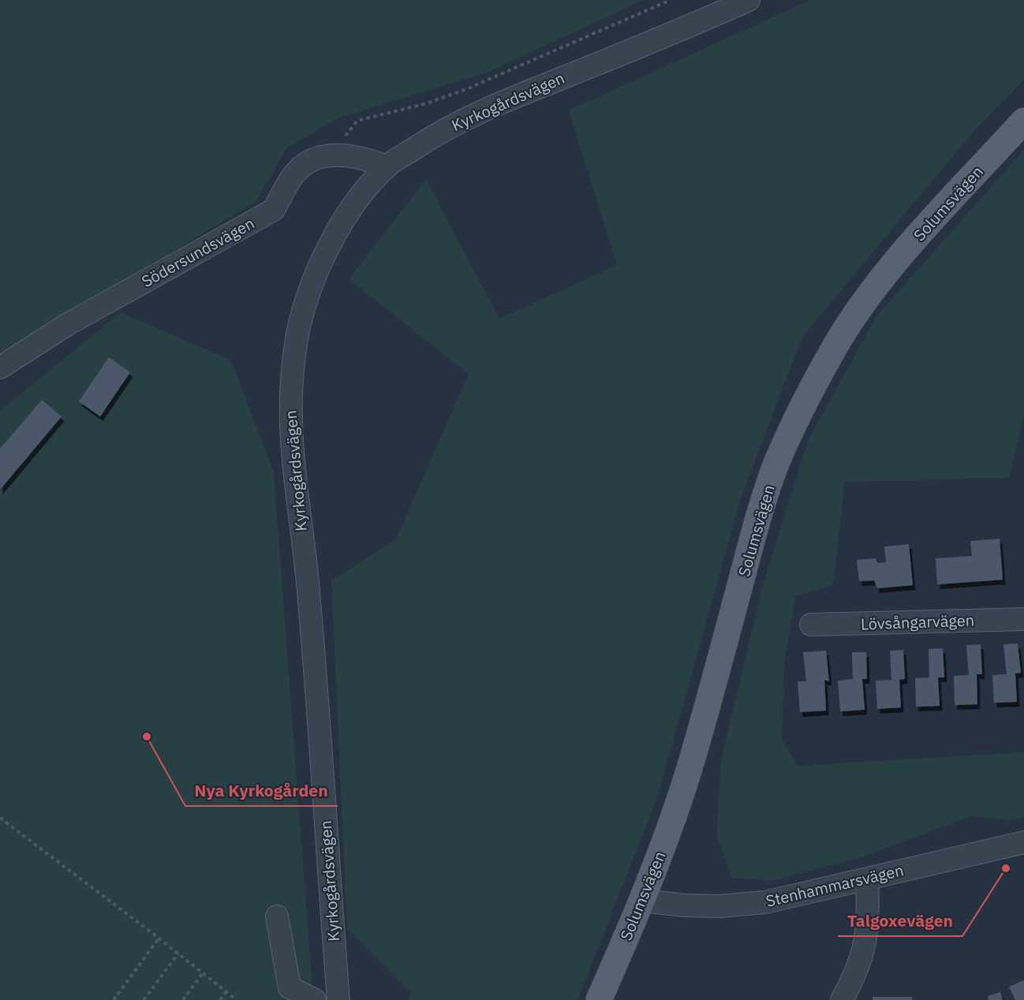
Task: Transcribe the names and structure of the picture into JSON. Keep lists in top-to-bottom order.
{
  "streets": {
    "main road": ["Solumsvägen"],
    "street": [
      "Kyrkogårdsvägen",
      "Södersundsvägen",
      "Lövsångarvägen",
      "Stenhammarsvägen"
    ]
  },
  "crossings": [
    ["Kyrkogårdsvägen", "Södersundsvägen"],
    ["Solumsvägen", "Stenhammarsvägen"]
  ],
  "places": ["Nya Kyrkogården", "Talgoxevägen"]
}
